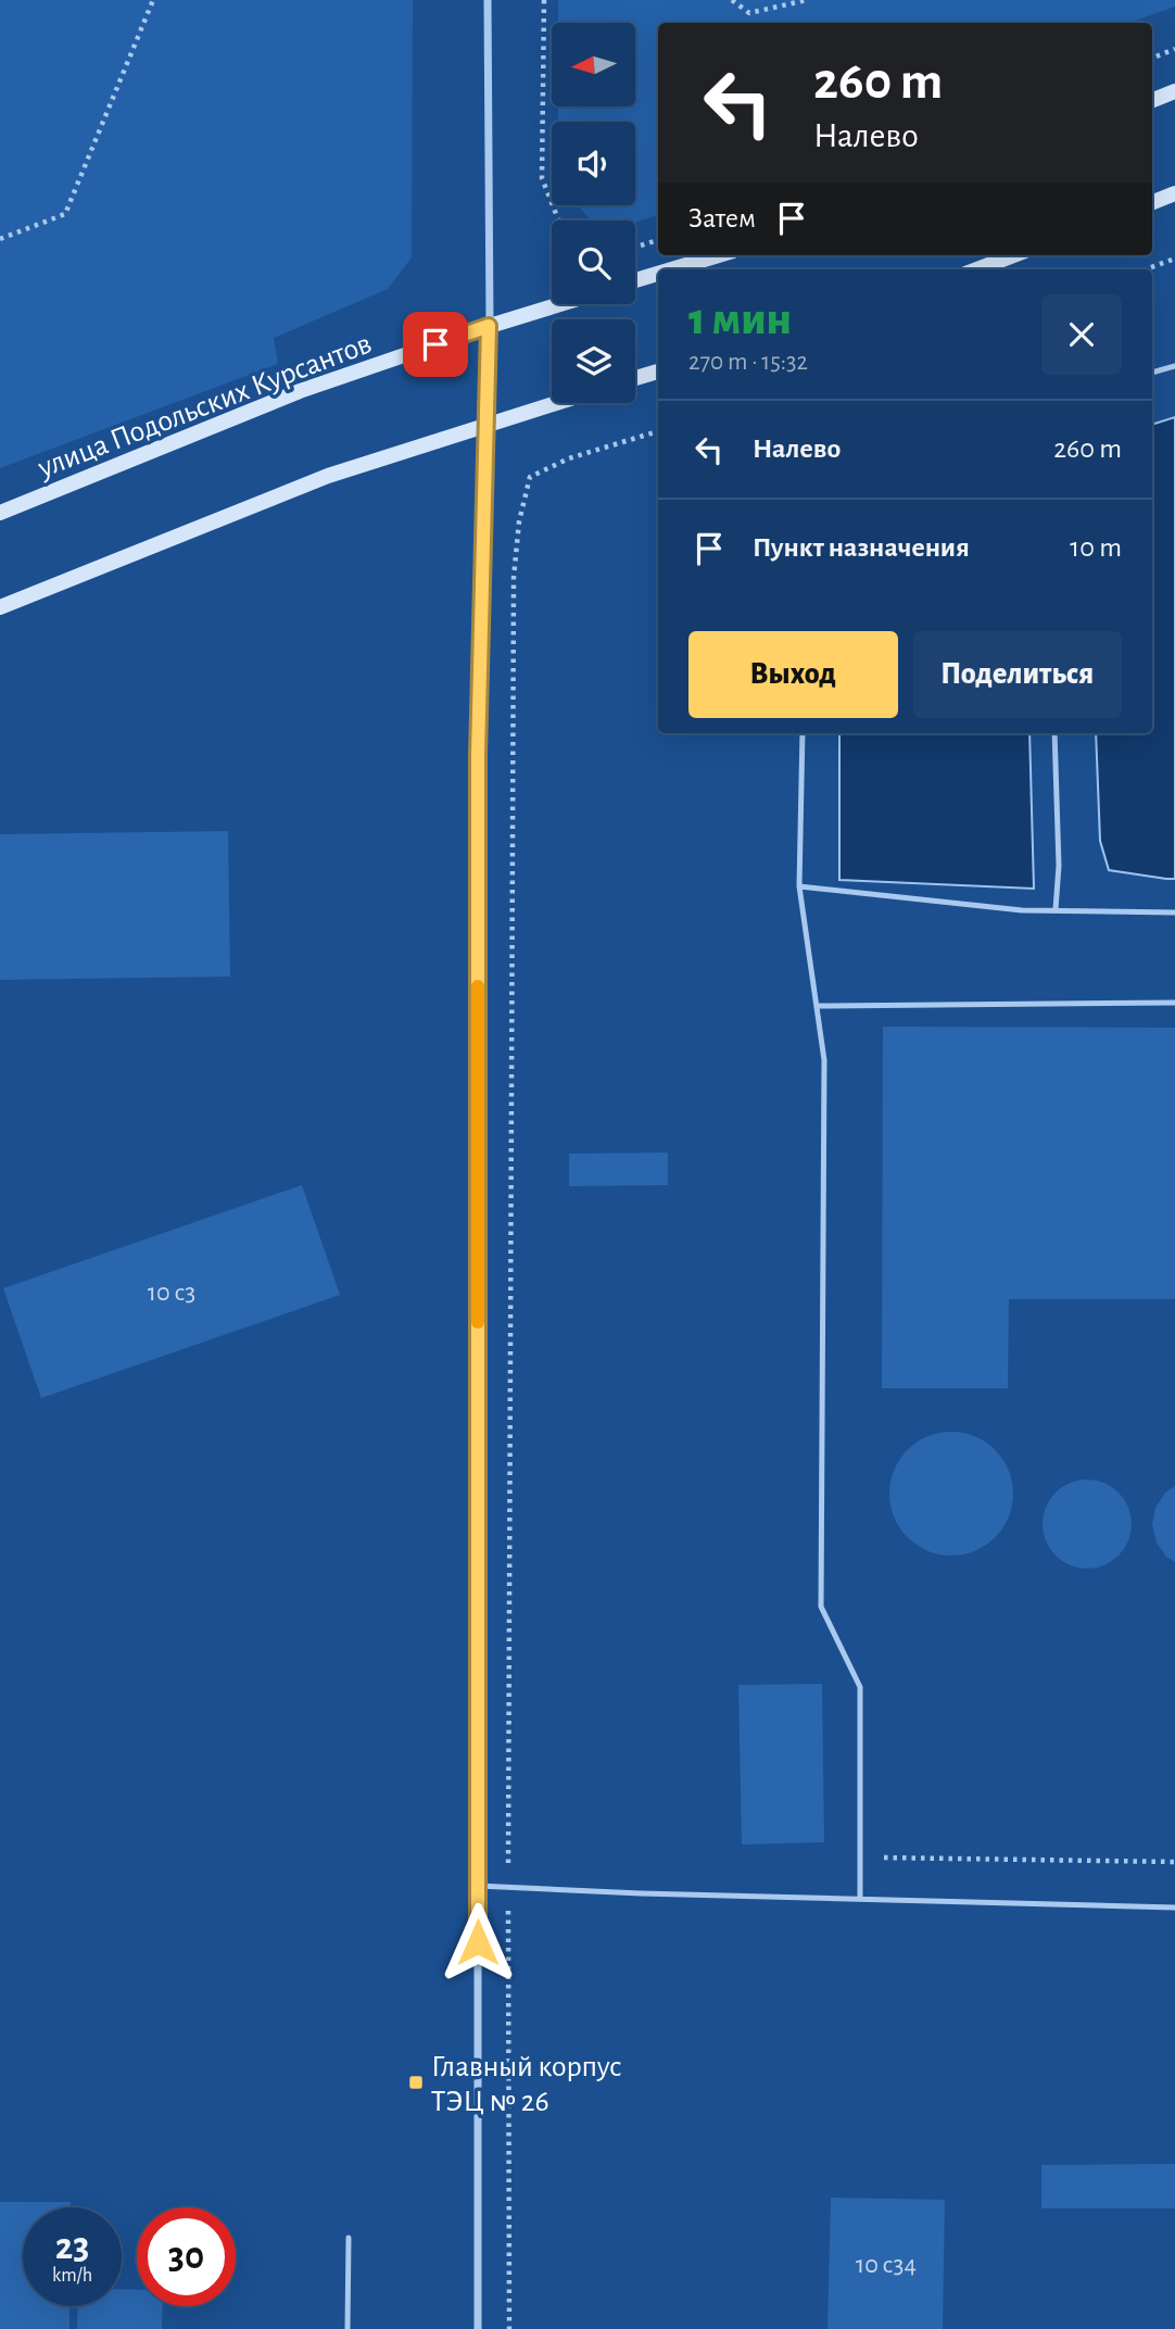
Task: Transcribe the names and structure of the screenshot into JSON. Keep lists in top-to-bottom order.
{
  "streets": {
    "main road": ["улица Подольских Курсантов"]
  },
  "places": {
    "transit": ["Главный корпус ТЭЦ № 26"]
  },
  "house_numbers": ["10 с3", "10 с34"],
  "north": "left",
  "page": {
    "turn": ["260 m", "Налево"],
    "then": "Затем",
    "heading": ["1 мин", "270 m · 15:32"],
    "list": [
      {
        "name": "Налево",
        "value": "260 m"
      },
      {
        "name": "Пункт назначения",
        "value": "10 m"
      }
    ],
    "buttons": ["Выход", "Поделиться"],
    "speed": "23 km/h",
    "limit": "30"
  }
}
